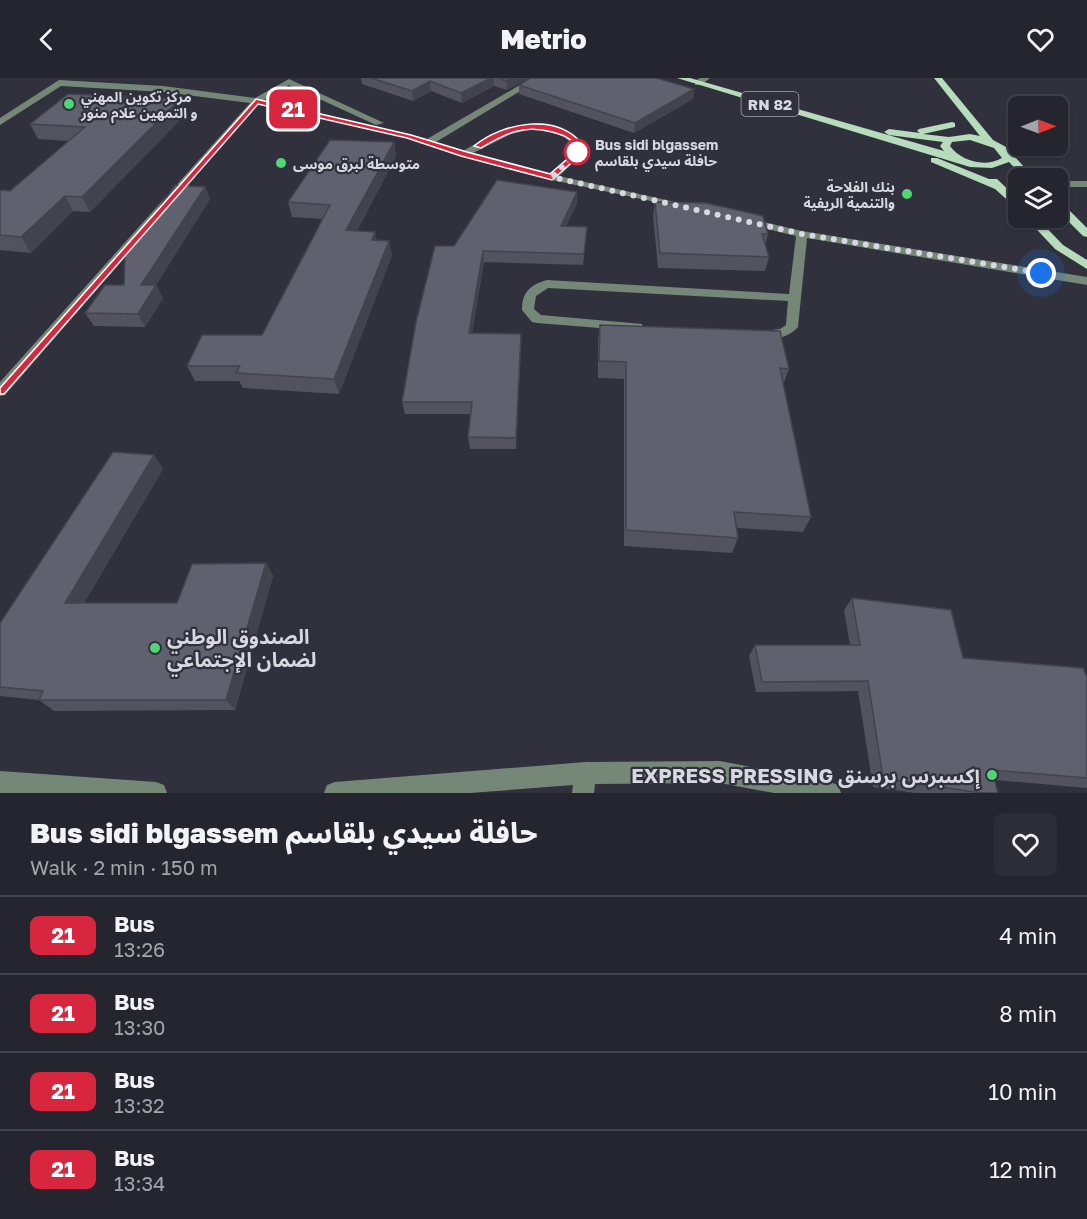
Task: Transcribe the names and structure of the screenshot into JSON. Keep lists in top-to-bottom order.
{
  "streets": {
    "main road": ["RN 82"]
  },
  "places": [
    "مركز تكوين المهني و التمهين علام منور",
    "Bus sidi blgassem حافلة سيدي بلقاسم",
    "متوسطة لبرق موسى",
    "بنك الفلاحة والتنمية الريفية",
    "الصندوق الوطني لضمان الإجتماعي",
    "EXPRESS PRESSING إكسبرس برسنق"
  ],
  "lines": ["bus line 21"],
  "north": "right",
  "page": {
    "header": "Metrio",
    "on_map": "21",
    "heading": ["Bus sidi blgassem حافلة سيدي بلقاسم", "Walk · 2 min · 150 m"],
    "list": [
      {
        "mark": "21",
        "name": "Bus",
        "note": "13:26",
        "value": "4 min"
      },
      {
        "mark": "21",
        "name": "Bus",
        "note": "13:30",
        "value": "8 min"
      },
      {
        "mark": "21",
        "name": "Bus",
        "note": "13:32",
        "value": "10 min"
      },
      {
        "mark": "21",
        "name": "Bus",
        "note": "13:34",
        "value": "12 min"
      }
    ]
  }
}
